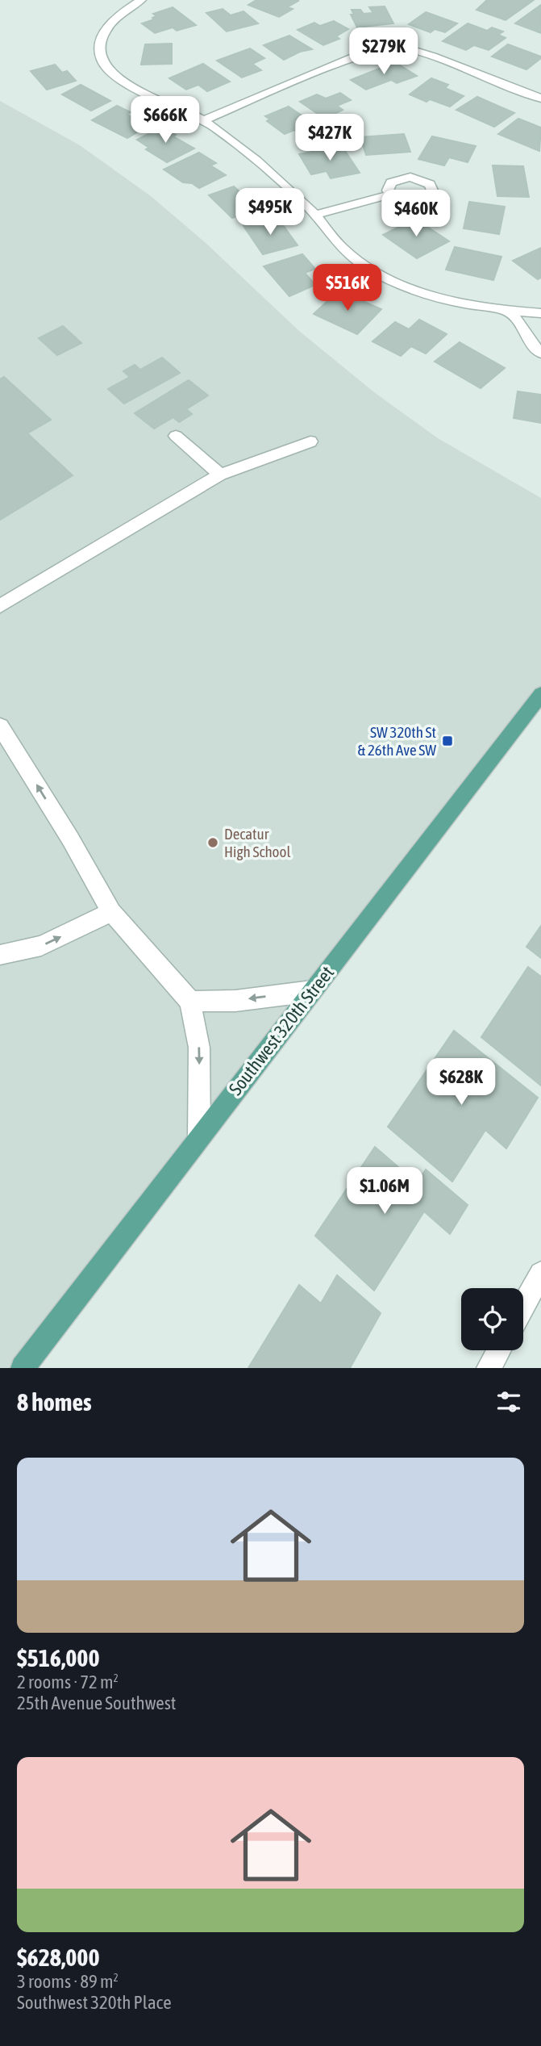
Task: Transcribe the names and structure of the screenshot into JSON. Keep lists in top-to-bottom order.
{
  "streets": {
    "main road": ["Southwest 320th Street"]
  },
  "places": {
    "transit": ["SW 320th St & 26th Ave SW"],
    "other": ["Decatur High School"]
  },
  "page": {
    "price": [
      "$279K",
      "$666K",
      "$427K",
      "$495K",
      "$460K",
      "$516K",
      "$628K",
      "$1.06M"
    ],
    "heading": "8 homes",
    "list": [
      {
        "name": "$516,000",
        "note": "2 rooms · 72 m² · 25th Avenue Southwest"
      },
      {
        "name": "$628,000",
        "note": "3 rooms · 89 m² · Southwest 320th Place"
      }
    ]
  }
}
